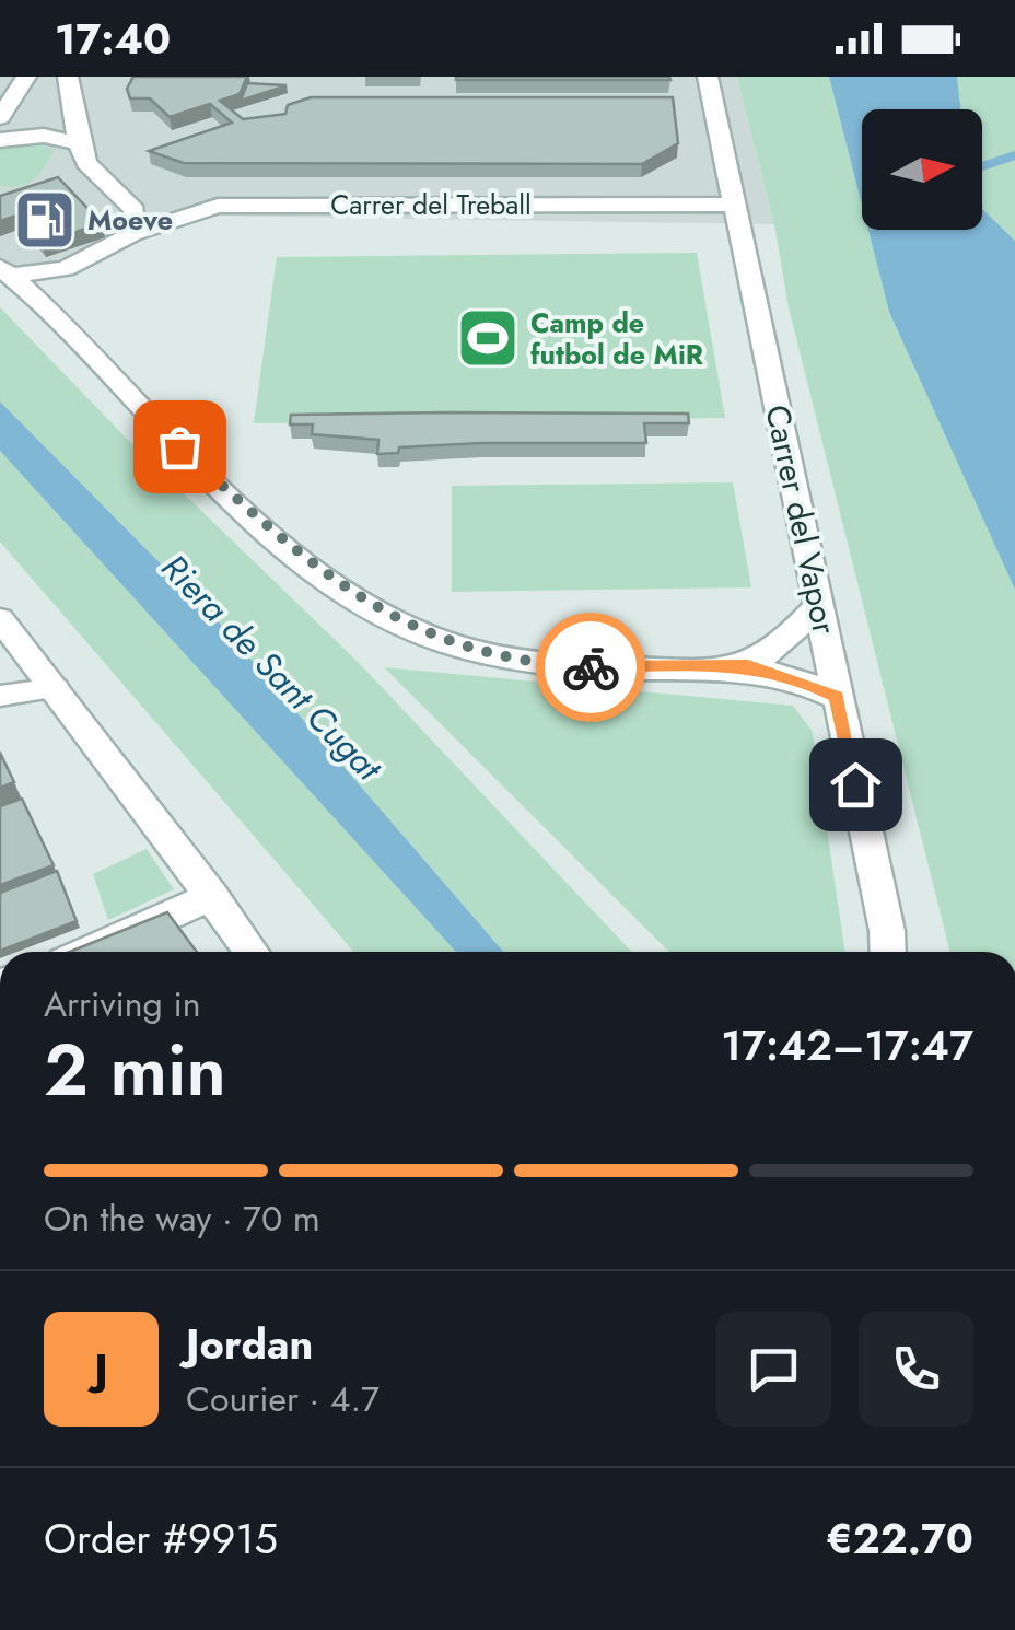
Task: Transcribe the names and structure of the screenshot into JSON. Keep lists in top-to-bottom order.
{
  "streets": {
    "street": ["Carrer del Treball", "Carrer del Vapor"]
  },
  "crossings": [
    ["Carrer del Treball", "Carrer del Vapor"]
  ],
  "water": ["Riera de Sant Cugat"],
  "places": {
    "fuel station": ["Moeve"],
    "sports": ["Camp de futbol de MiR"]
  },
  "north": "right",
  "page": {
    "status": "17:40",
    "heading": ["2 min", "Arriving in", "17:42–17:47"],
    "panel": [
      "Jordan",
      "Courier · 4.7",
      "Order #9915",
      "€22.70"
    ],
    "bar": "On the way · 70 m",
    "round": "J"
  }
}
